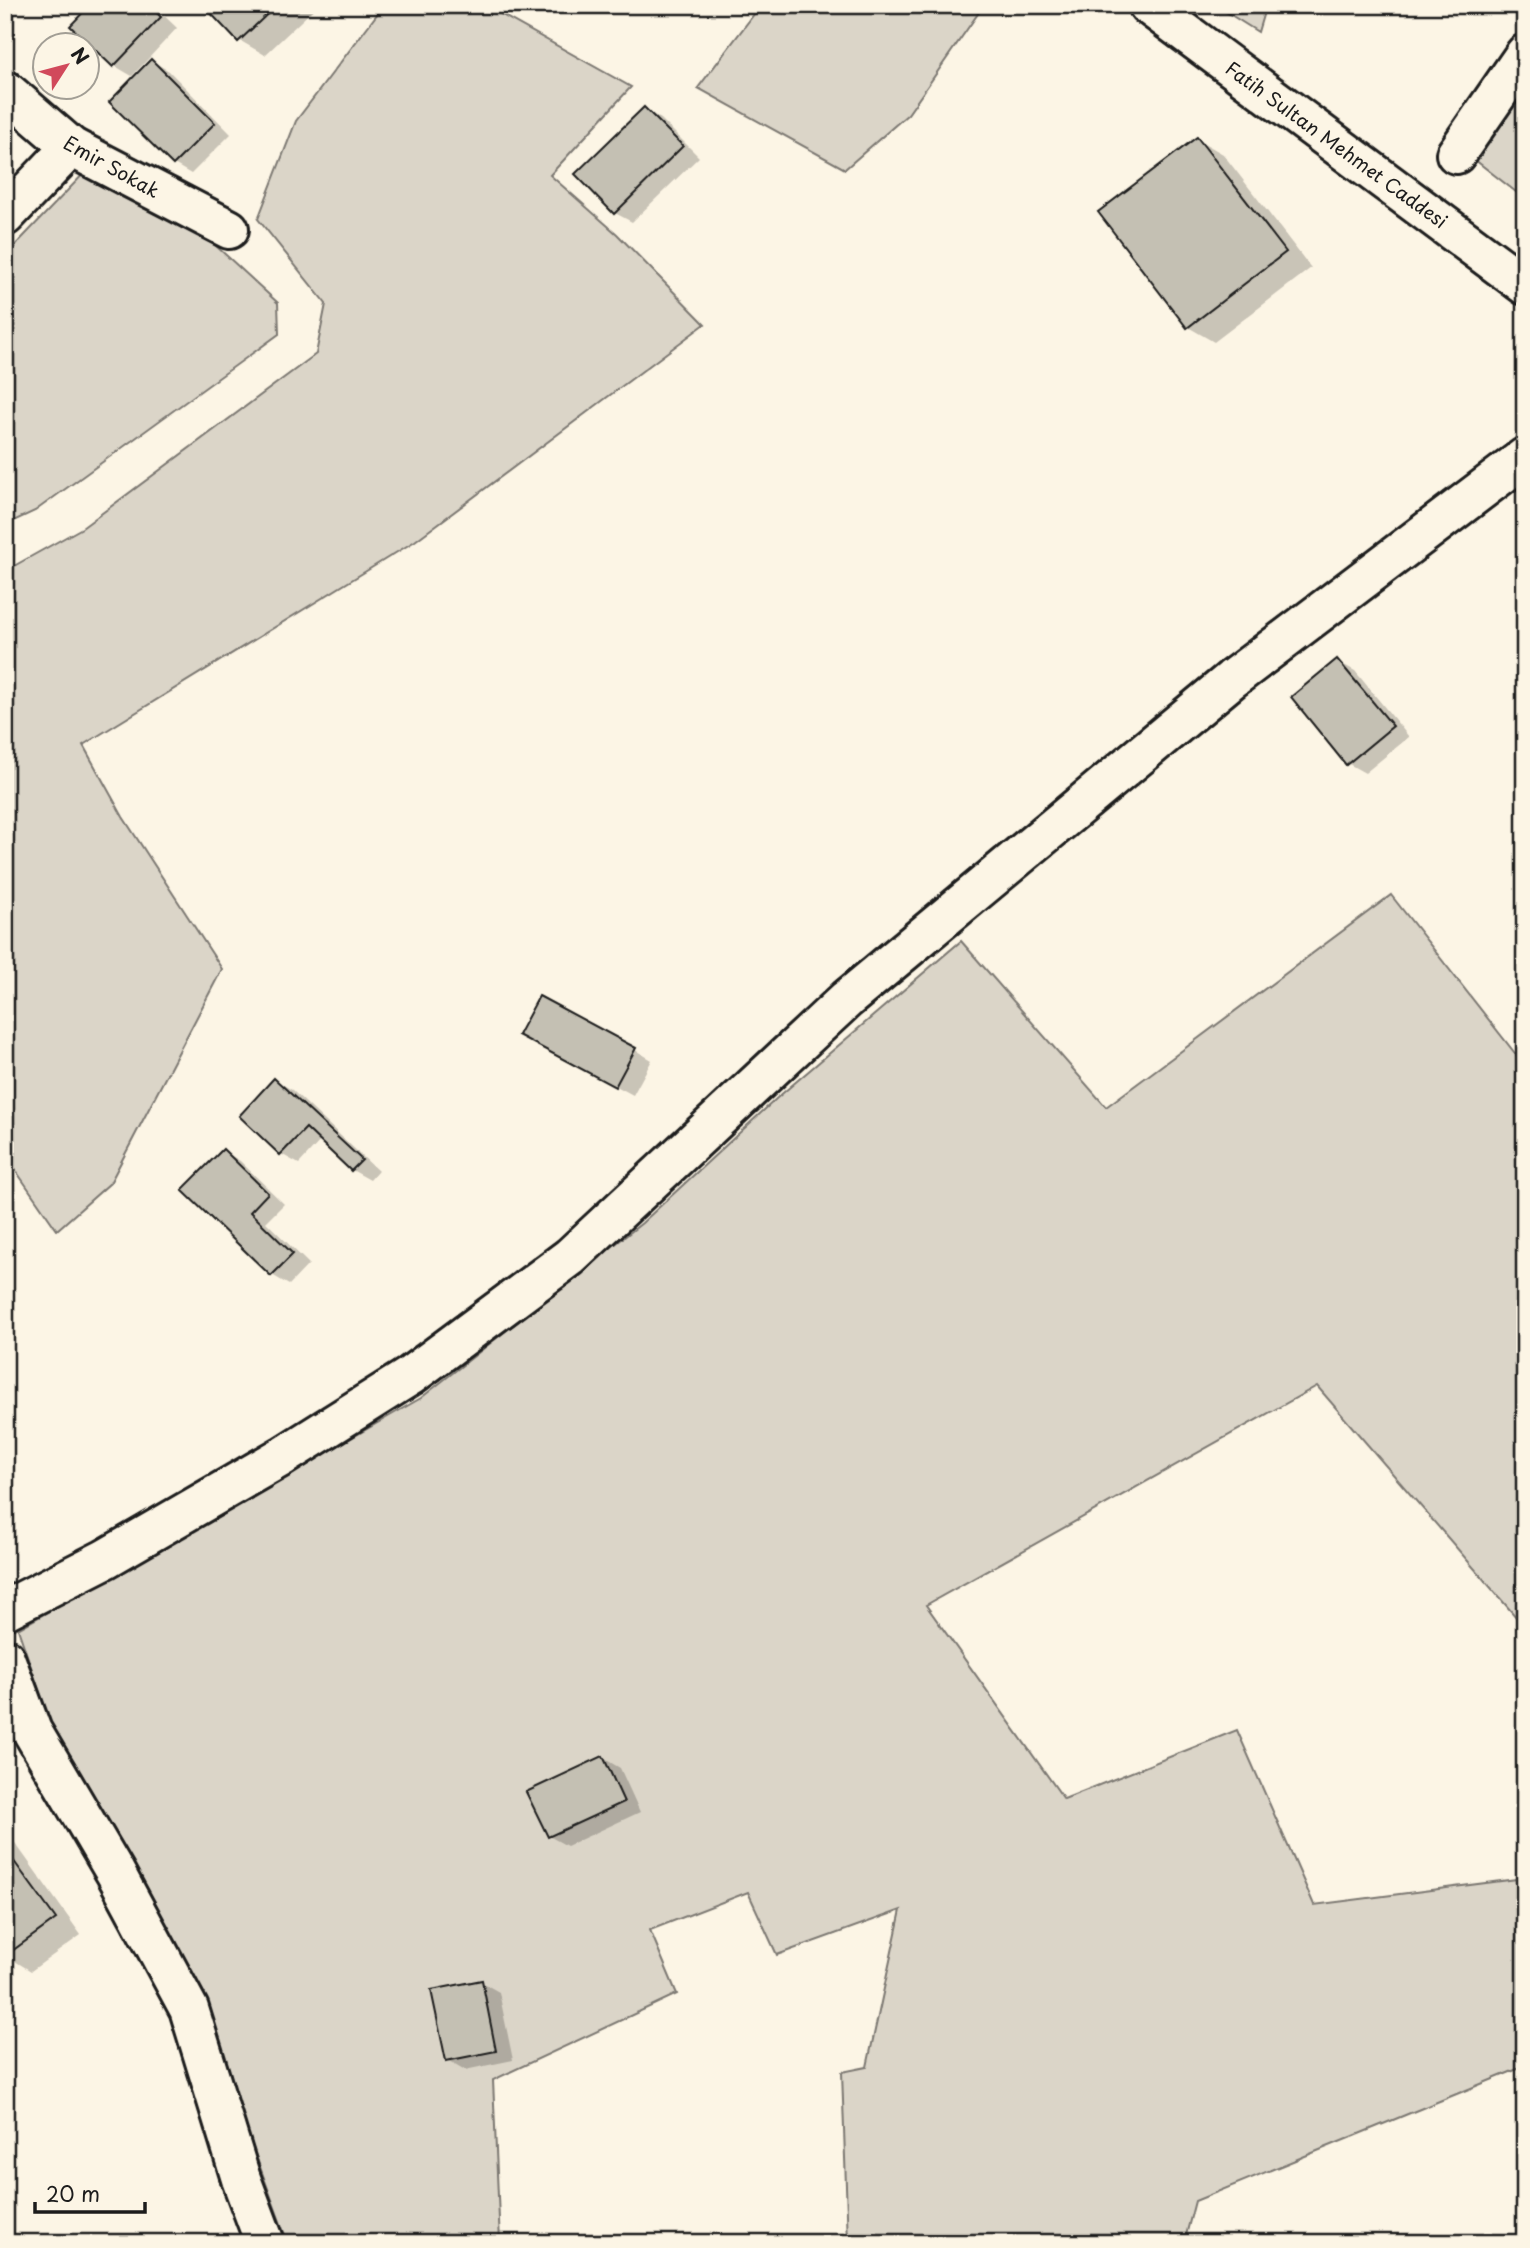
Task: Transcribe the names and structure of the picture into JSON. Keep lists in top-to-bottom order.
{
  "streets": {
    "street": ["Fatih Sultan Mehmet Caddesi", "Emir Sokak"]
  },
  "scale_bar": "20 m",
  "north": "top right"
}
